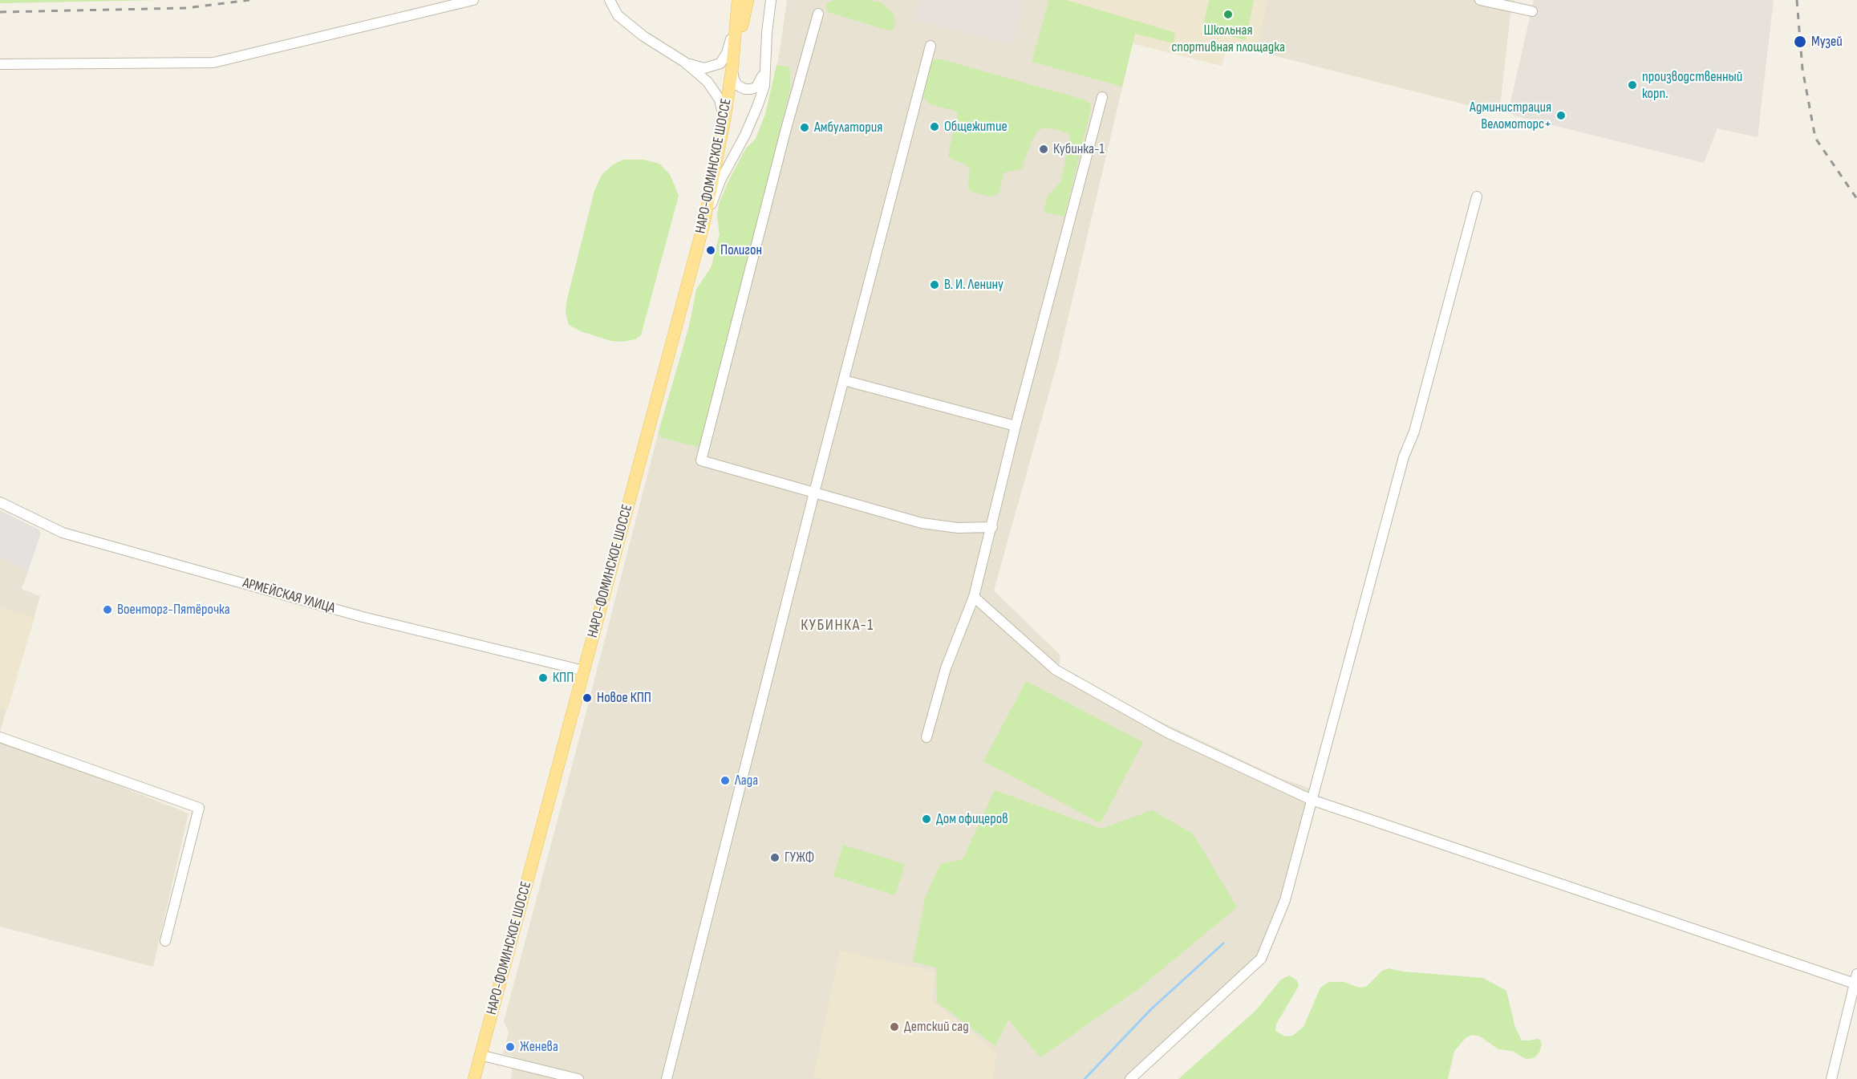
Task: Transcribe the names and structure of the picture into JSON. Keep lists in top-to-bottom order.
{
  "streets": {
    "main road": ["НАРО-ФОМИНСКОЕ ШОССЕ"],
    "street": ["АРМЕЙСКАЯ УЛИЦА"]
  },
  "crossings": [
    ["НАРО-ФОМИНСКОЕ ШОССЕ", "АРМЕЙСКАЯ УЛИЦА"]
  ],
  "districts": ["КУБИНКА-1"],
  "places": [
    "Школьная спортивная площадка",
    "Музей",
    "производственный корп.",
    "Администрация Веломоторс+",
    "Общежитие",
    "Амбулатория",
    "Кубинка-1",
    "Полигон",
    "В. И. Ленину",
    "Военторг-Пятёрочка",
    "КПП",
    "Новое КПП",
    "Лада",
    "Дом офицеров",
    "ГУЖФ",
    "Детский сад",
    "Женева"
  ]
}
